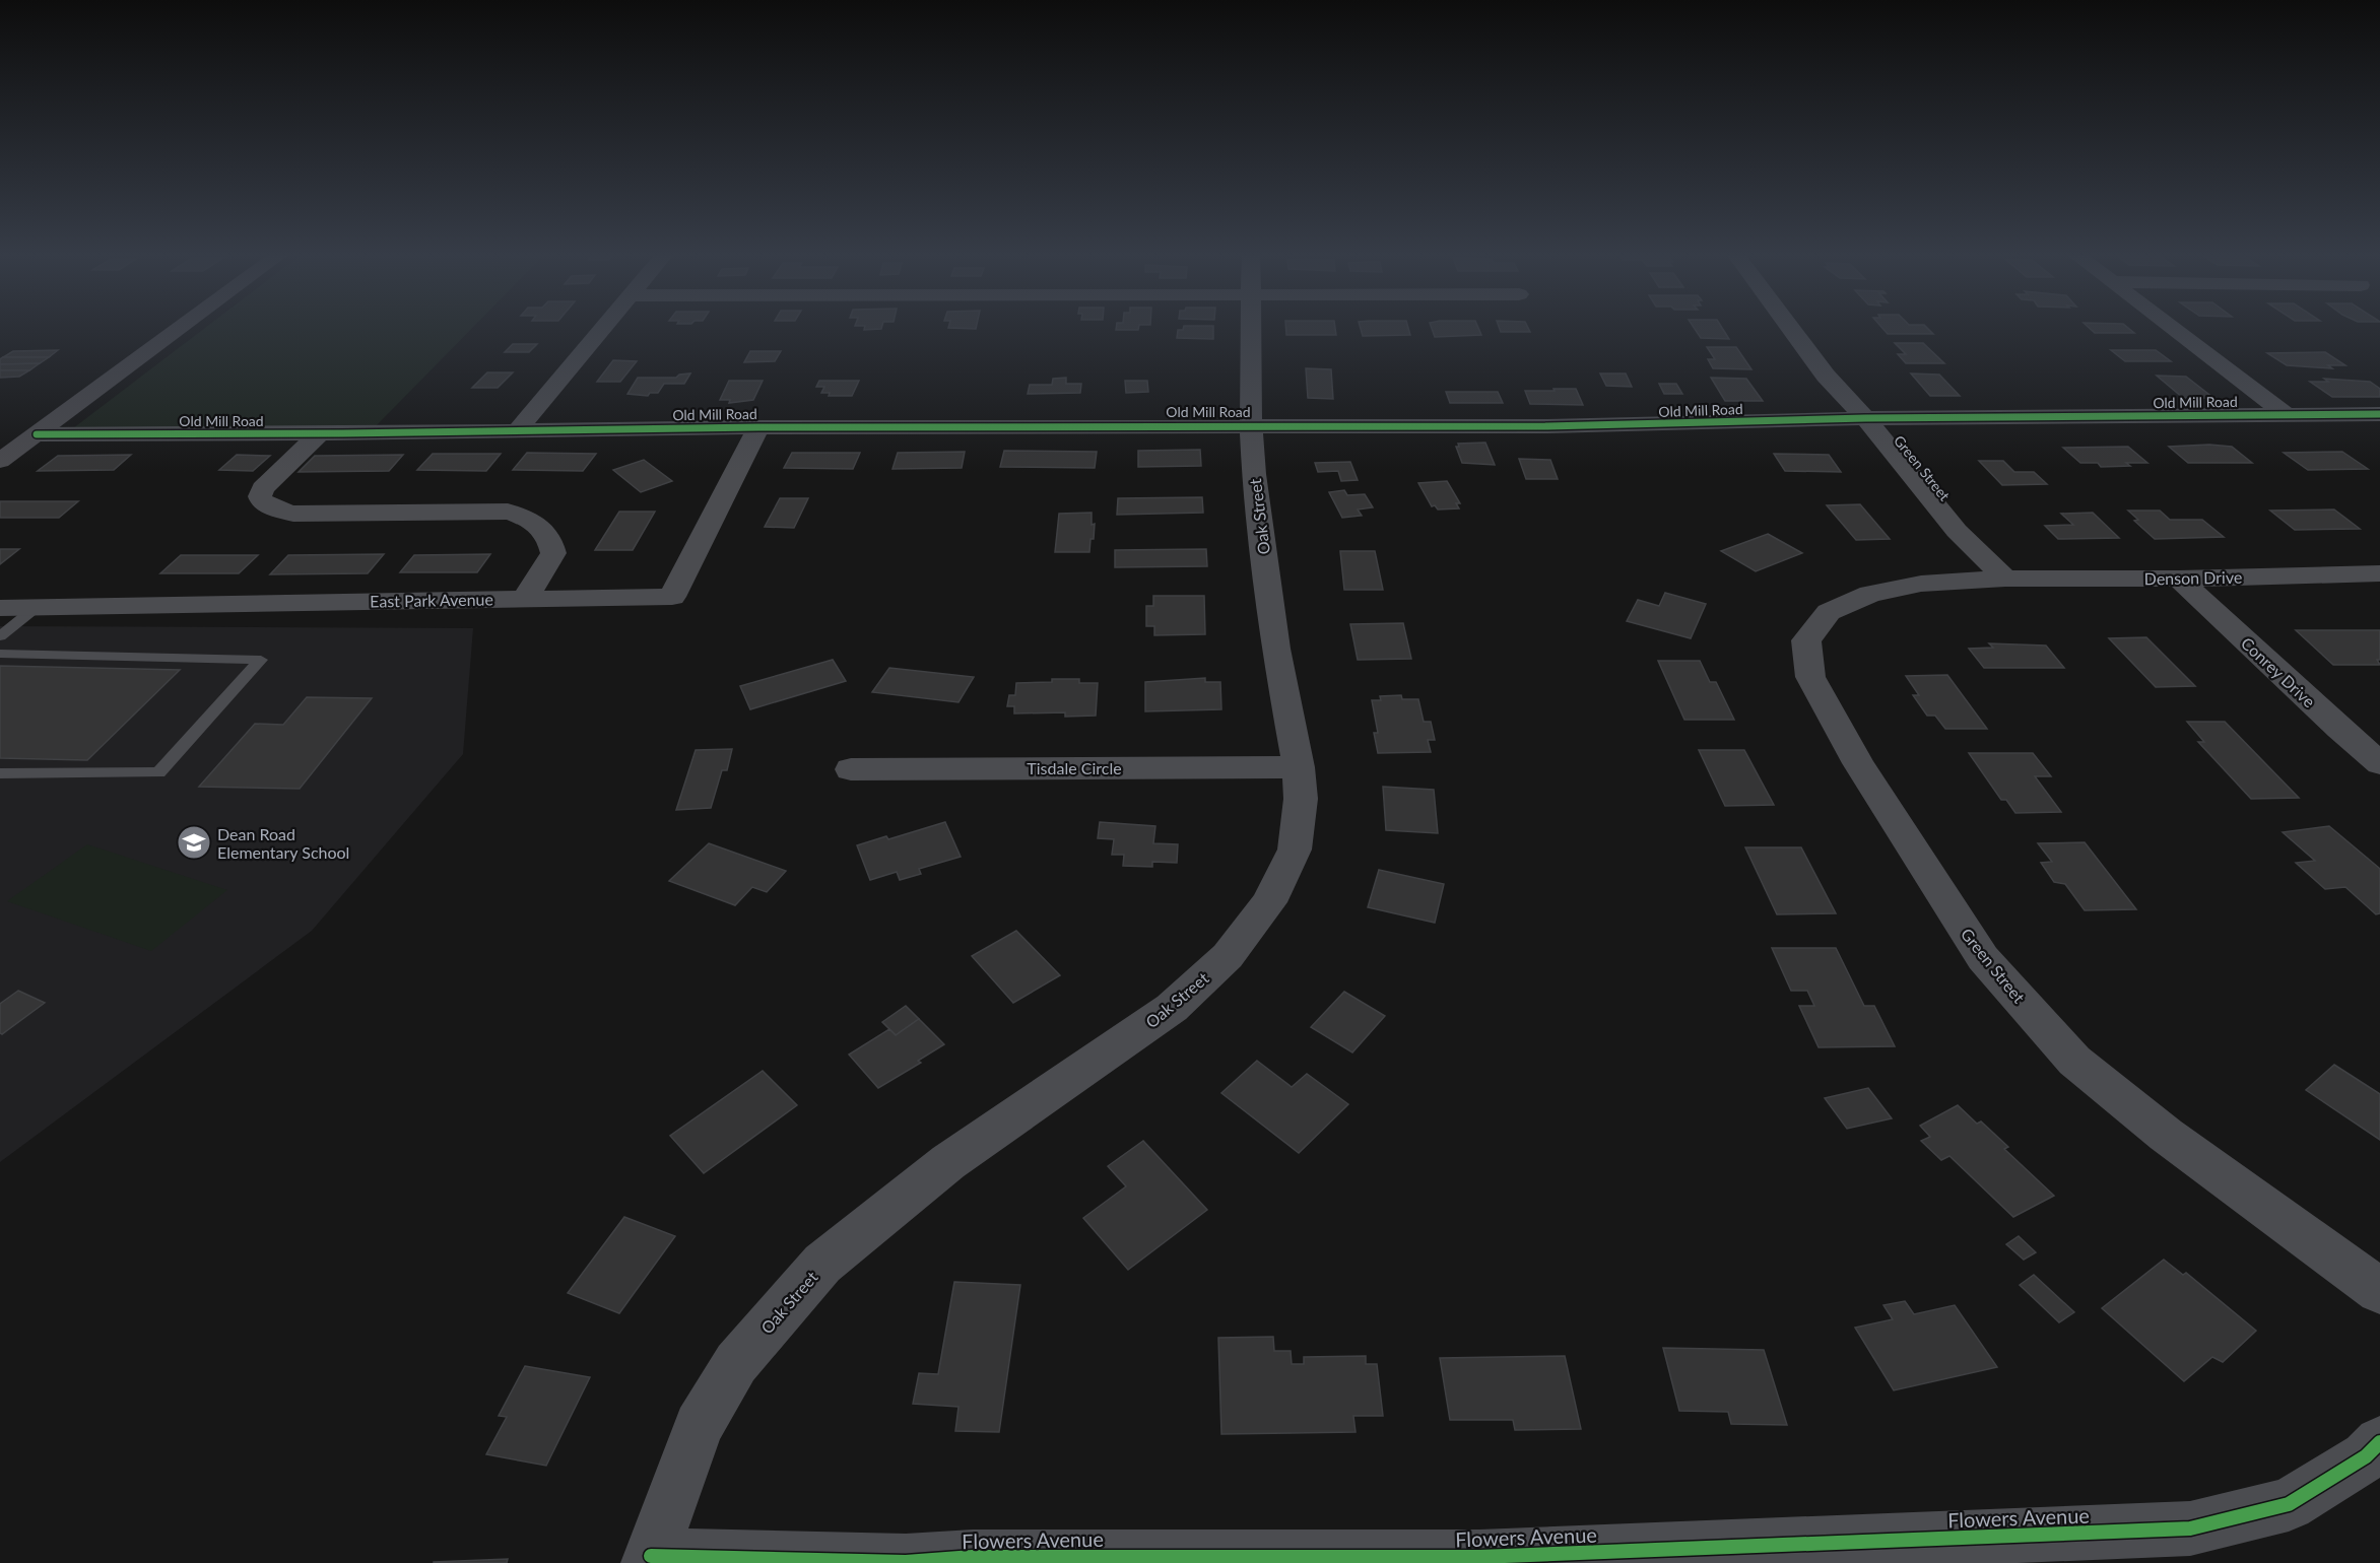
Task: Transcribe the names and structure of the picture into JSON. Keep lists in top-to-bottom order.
{
  "streets": {
    "street": [
      "Old Mill Road",
      "Green Street",
      "Oak Street",
      "Denson Drive",
      "East Park Avenue",
      "Conrey Drive",
      "Tisdale Circle",
      "Flowers Avenue"
    ]
  },
  "crossings": [
    ["Old Mill Road", "Green Street"],
    ["Old Mill Road", "Oak Street"],
    ["Old Mill Road", "East Park Avenue"],
    ["Green Street", "Denson Drive"],
    ["Oak Street", "Tisdale Circle"],
    ["Oak Street", "Flowers Avenue"],
    ["Denson Drive", "Conrey Drive"]
  ],
  "places": {
    "school or university": ["Dean Road Elementary School"]
  }
}
